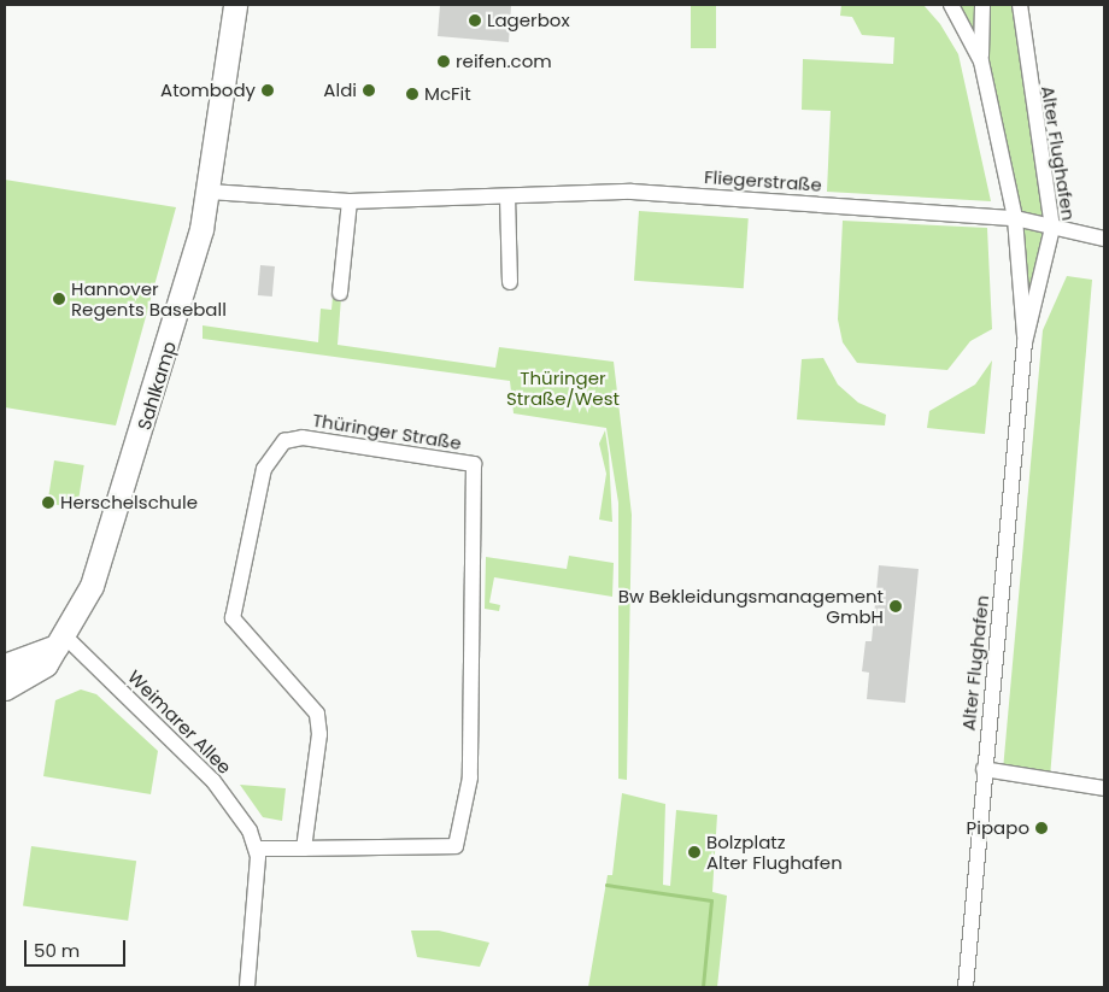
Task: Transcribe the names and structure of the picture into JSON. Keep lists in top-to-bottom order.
{
  "streets": {
    "street": [
      "Alter Flughafen",
      "Fliegerstraße",
      "Sahlkamp",
      "Thüringer Straße",
      "Weimarer Allee"
    ]
  },
  "crossings": [
    ["Alter Flughafen", "Fliegerstraße"],
    ["Fliegerstraße", "Sahlkamp"],
    ["Sahlkamp", "Weimarer Allee"],
    ["Thüringer Straße", "Weimarer Allee"]
  ],
  "parks": ["Thüringer Straße/West"],
  "places": [
    "Lagerbox",
    "reifen.com",
    "Atombody",
    "Aldi",
    "McFit",
    "Hannover Regents Baseball",
    "Herschelschule",
    "Bw Bekleidungsmanagement GmbH",
    "Pipapo",
    "Bolzplatz Alter Flughafen"
  ],
  "scale_bar": "50 m"
}
